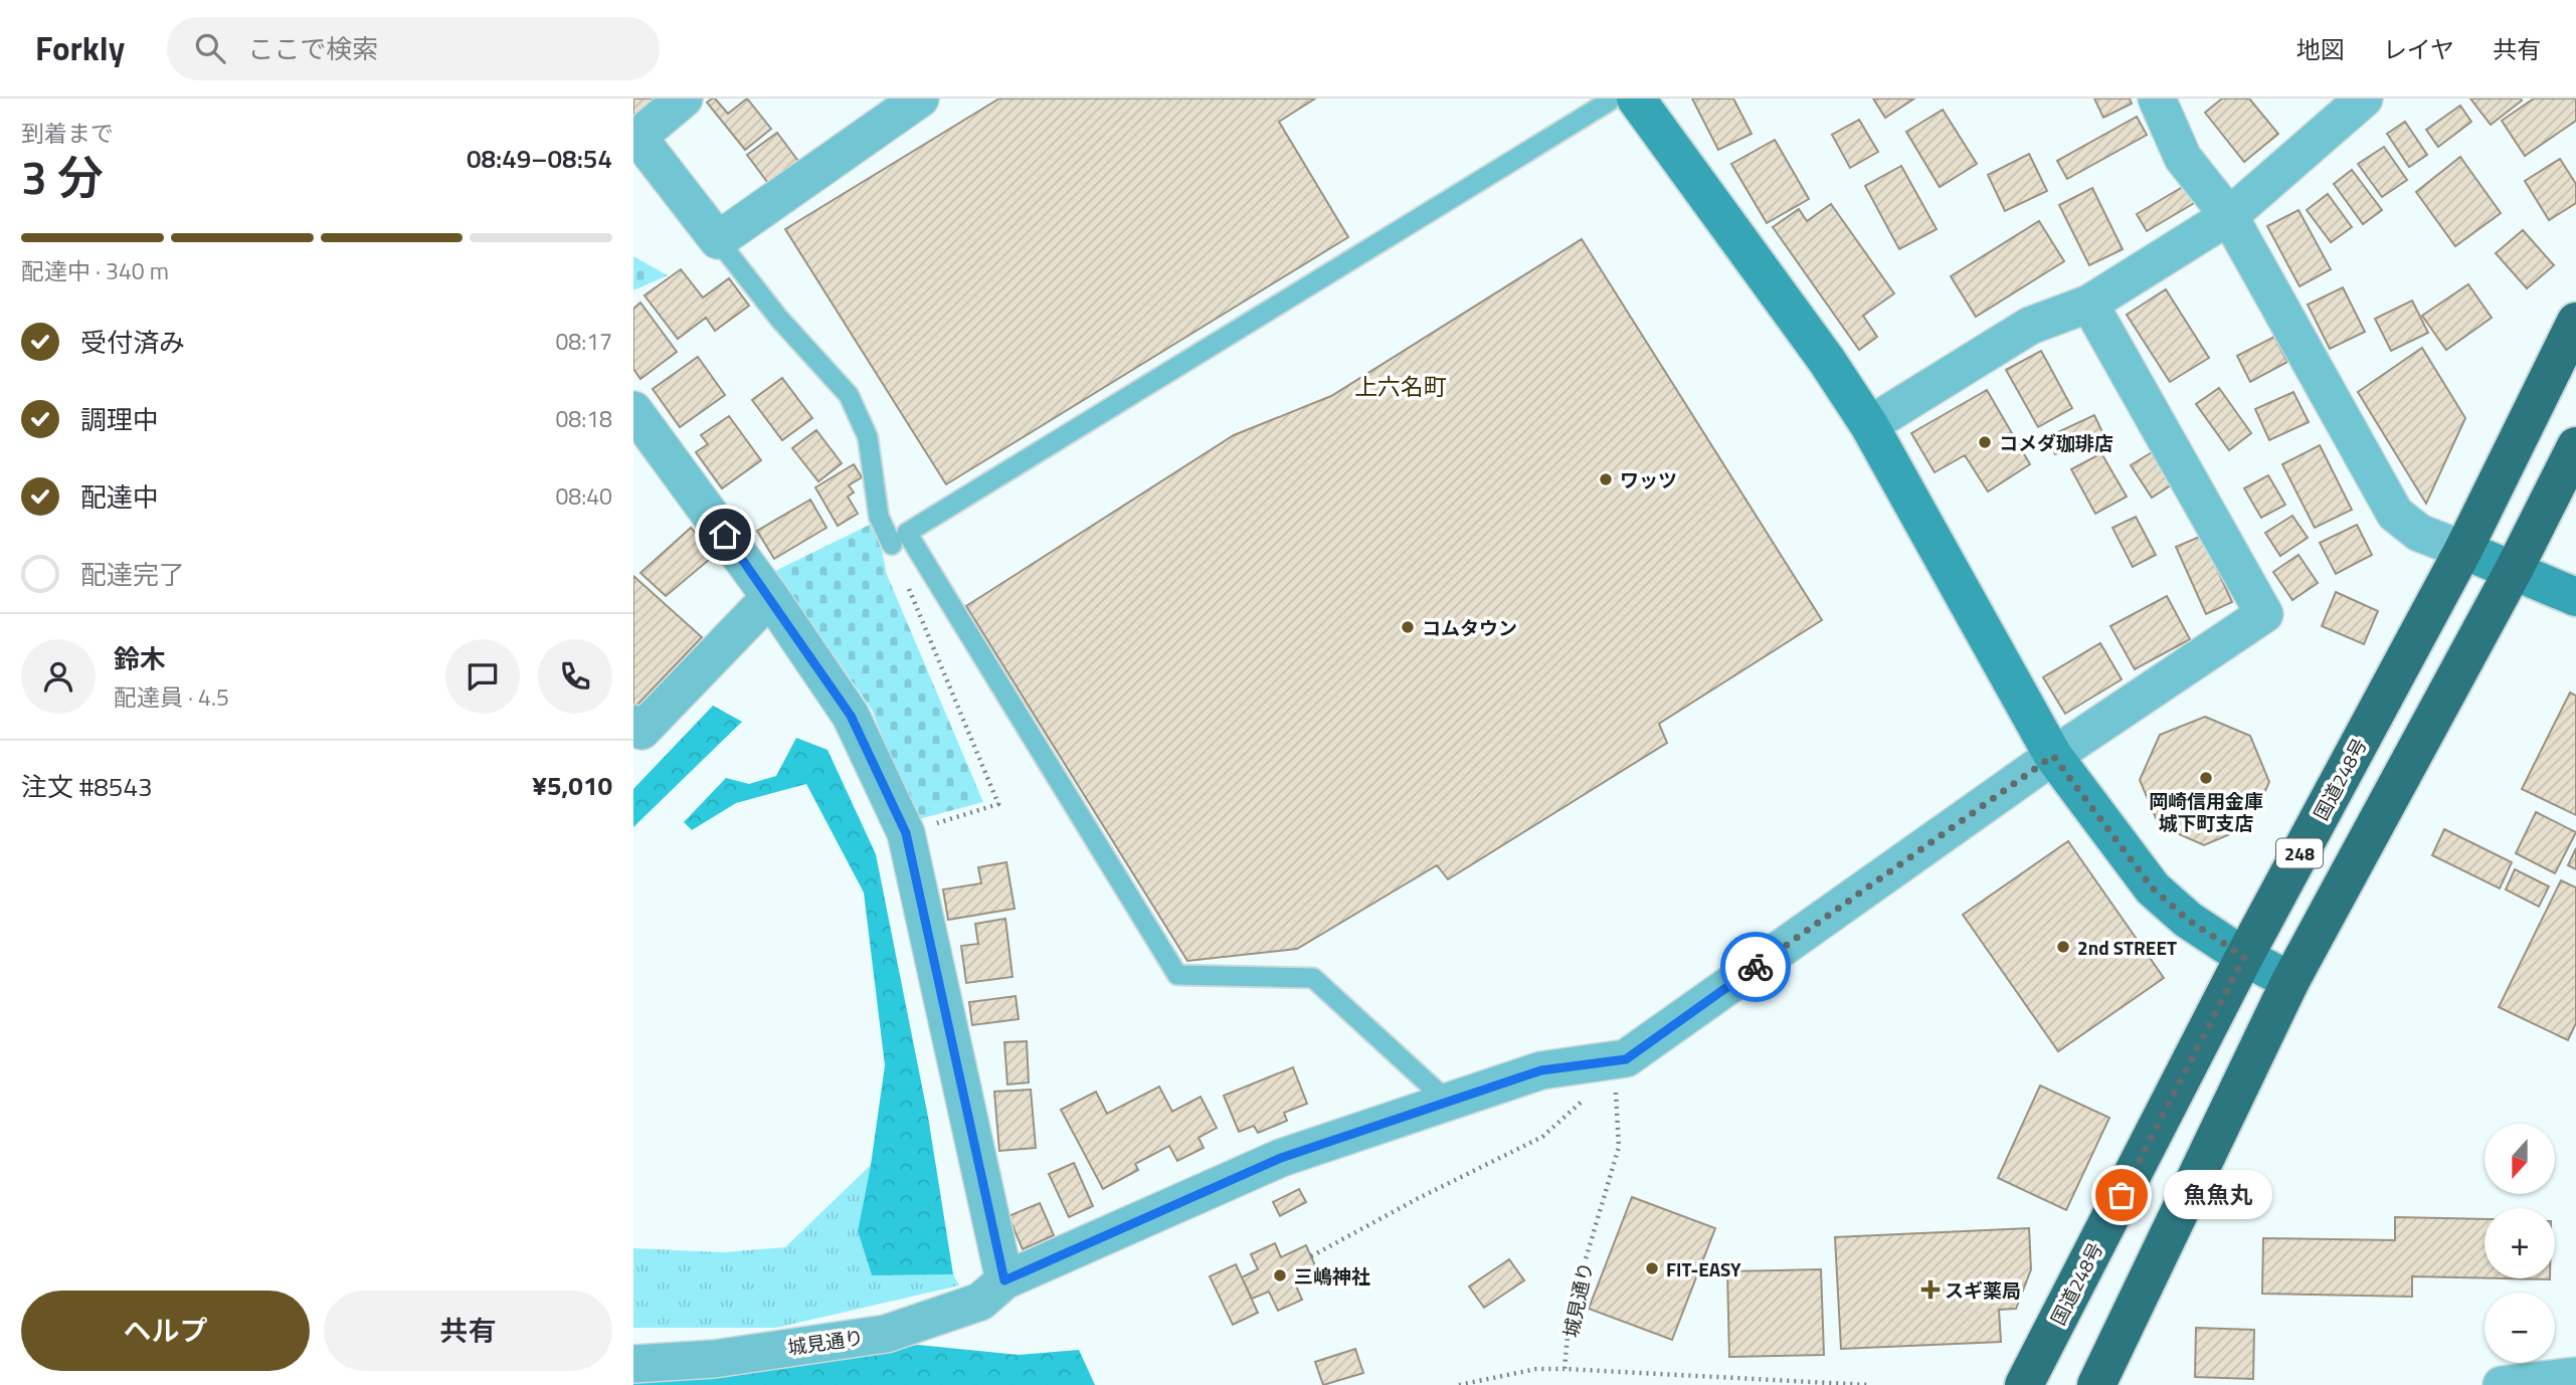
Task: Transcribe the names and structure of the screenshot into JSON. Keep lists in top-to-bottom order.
{
  "streets": {
    "highway": ["国道248号", "248"],
    "street": ["城見通り"]
  },
  "districts": ["上六名町"],
  "places": {
    "other": [
      "コメダ珈琲店",
      "ワッツ",
      "コムタウン",
      "岡崎信用金庫 城下町支店",
      "2nd STREET",
      "魚魚丸",
      "FIT-EASY",
      "三嶋神社"
    ],
    "health": ["スギ薬局"]
  },
  "north": "bottom",
  "page": {
    "header": "Forkly",
    "search": "ここで検索",
    "nav": ["地図", "レイヤ", "共有"],
    "heading": ["3 分", "到着まで", "08:49–08:54"],
    "panel": [
      "鈴木",
      "配達員 · 4.5",
      "注文 #8543",
      "¥5,010"
    ],
    "bar": "配達中 · 340 m",
    "list": [
      ["受付済み", "08:17"],
      ["調理中", "08:18"],
      ["配達中", "08:40"],
      "配達完了"
    ],
    "map_buttons": ["+", "−"],
    "bubble": "魚魚丸",
    "buttons": ["ヘルプ", "共有"]
  }
}
